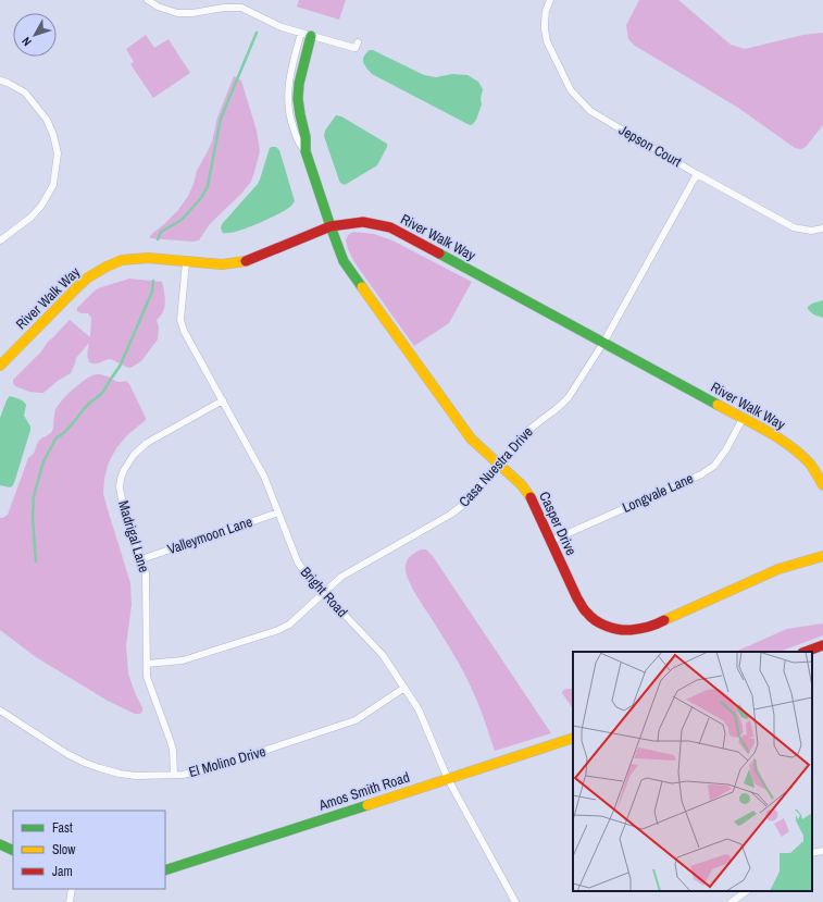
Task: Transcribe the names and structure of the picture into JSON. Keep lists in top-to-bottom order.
{
  "streets": {
    "street": [
      "Jepson Court",
      "River Walk Way",
      "Casa Nuestra Drive",
      "Longvale Lane",
      "Casper Drive",
      "Valleymoon Lane",
      "Madrigal Lane",
      "Bright Road",
      "El Molino Drive",
      "Amos Smith Road"
    ]
  },
  "crossings": [
    ["Jepson Court", "Casa Nuestra Drive"],
    ["River Walk Way", "Casa Nuestra Drive"],
    ["River Walk Way", "Longvale Lane"],
    ["River Walk Way", "Casper Drive"],
    ["River Walk Way", "Bright Road"],
    ["Casa Nuestra Drive", "Casper Drive"],
    ["Casa Nuestra Drive", "Madrigal Lane"],
    ["Casa Nuestra Drive", "Bright Road"],
    ["Longvale Lane", "Casper Drive"],
    ["Valleymoon Lane", "Madrigal Lane"],
    ["Valleymoon Lane", "Bright Road"],
    ["Madrigal Lane", "Bright Road"],
    ["Madrigal Lane", "El Molino Drive"],
    ["Bright Road", "El Molino Drive"],
    ["Bright Road", "Amos Smith Road"]
  ],
  "legend": ["Fast", "Slow", "Jam"],
  "north": "bottom left"
}
